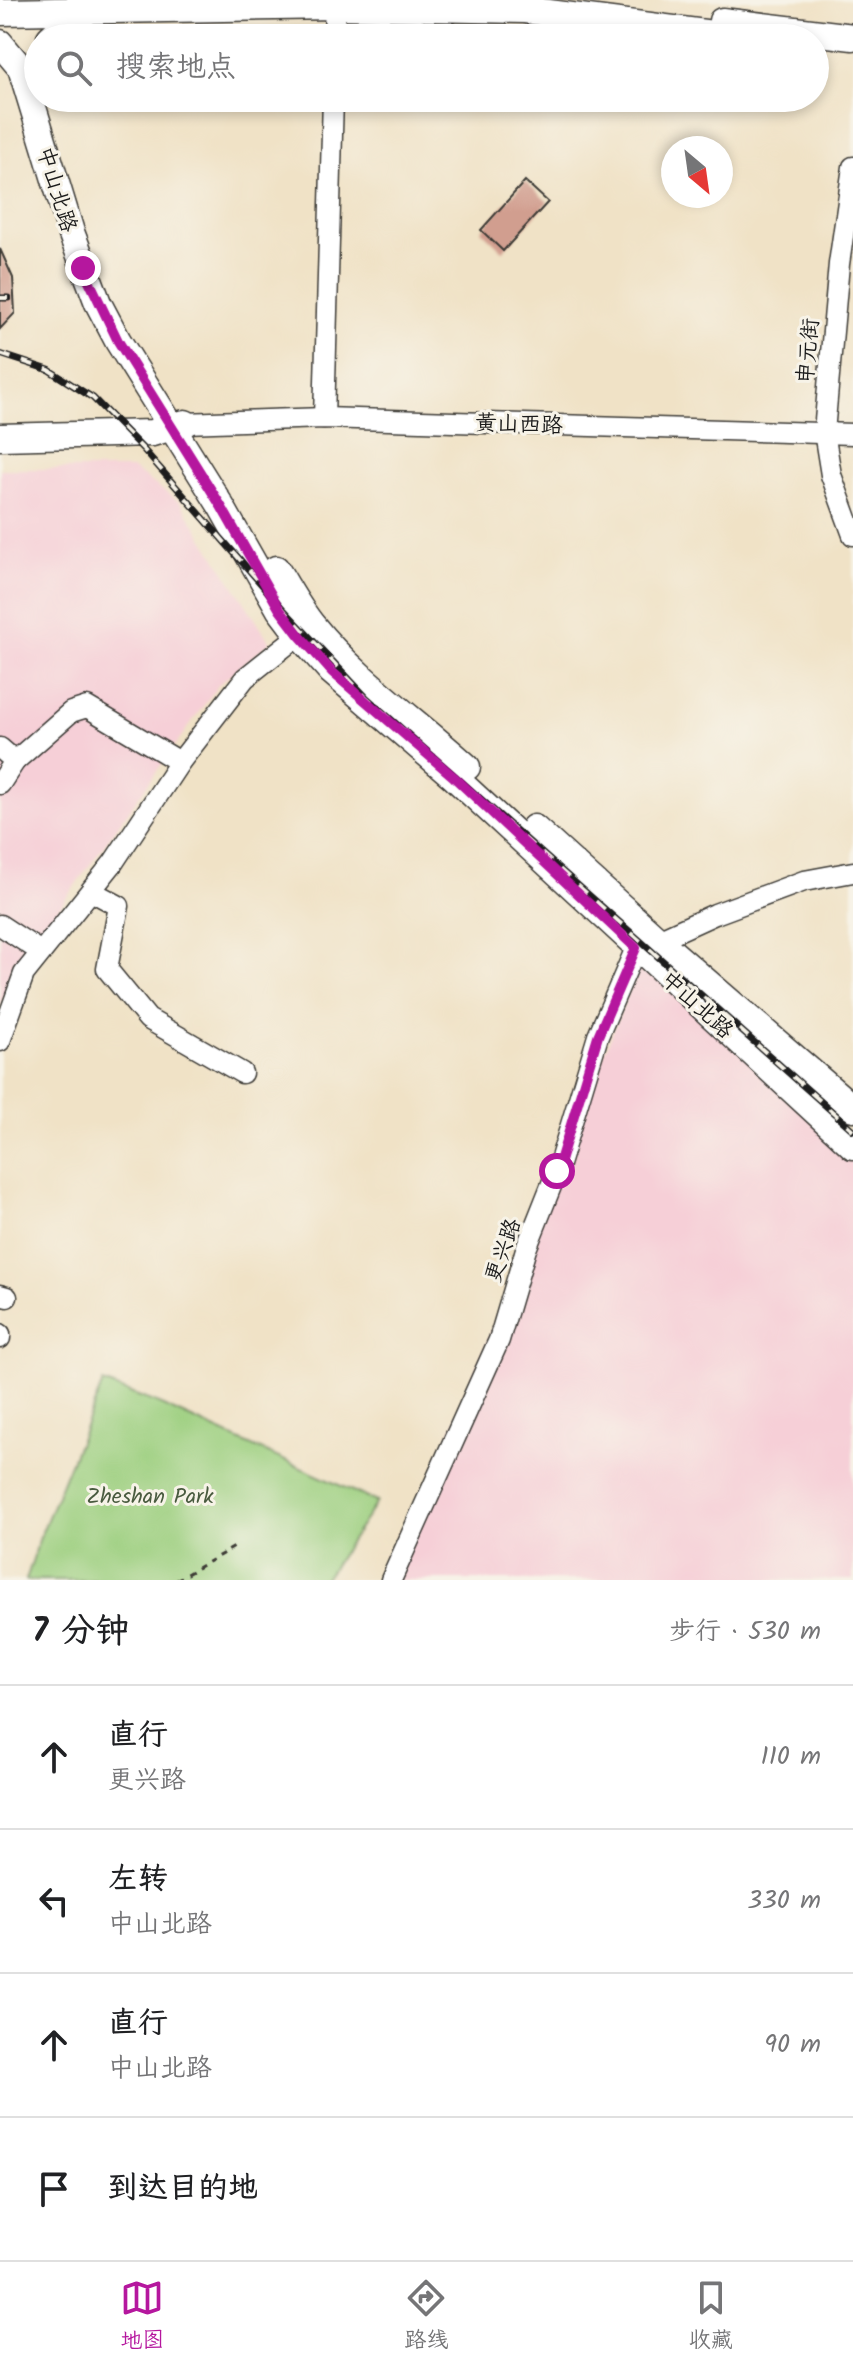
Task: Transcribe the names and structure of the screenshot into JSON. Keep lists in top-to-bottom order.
{
  "streets": {
    "main road": ["中山北路", "黄山西路"],
    "street": ["申元街", "更兴路"]
  },
  "crossings": [
    ["中山北路", "黄山西路"],
    ["中山北路", "更兴路"],
    ["申元街", "黄山西路"]
  ],
  "parks": ["Zheshan Park"],
  "north": "bottom right",
  "page": {
    "search": "搜索地点",
    "heading": ["7 分钟", "步行 · 530 m"],
    "list": [
      ["直行", "更兴路", "110 m"],
      ["左转", "中山北路", "330 m"],
      ["直行", "中山北路", "90 m"],
      "到达目的地"
    ],
    "nav": ["地图", "路线", "收藏"]
  }
}
